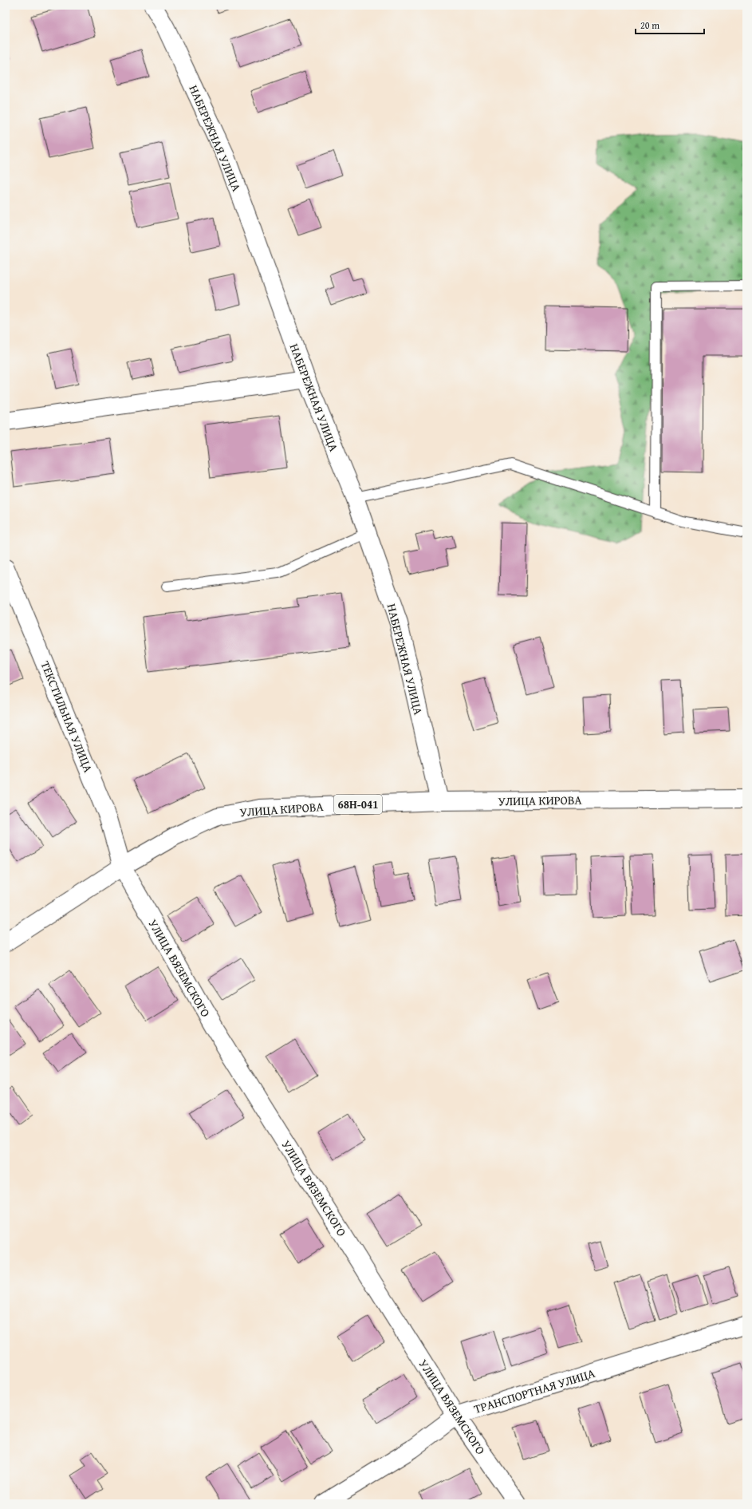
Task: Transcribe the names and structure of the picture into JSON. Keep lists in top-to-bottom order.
{
  "streets": {
    "street": [
      "НАБЕРЕЖНАЯ УЛИЦА",
      "ТЕКСТИЛЬНАЯ УЛИЦА",
      "УЛИЦА КИРОВА",
      "68Н-041",
      "УЛИЦА ВЯЗЕМСКОГО",
      "ТРАНСПОРТНАЯ УЛИЦА"
    ]
  },
  "crossings": [
    ["НАБЕРЕЖНАЯ УЛИЦА", "УЛИЦА КИРОВА"],
    ["ТЕКСТИЛЬНАЯ УЛИЦА", "УЛИЦА КИРОВА"],
    ["ТЕКСТИЛЬНАЯ УЛИЦА", "УЛИЦА ВЯЗЕМСКОГО"],
    ["УЛИЦА КИРОВА", "УЛИЦА ВЯЗЕМСКОГО"],
    ["УЛИЦА ВЯЗЕМСКОГО", "ТРАНСПОРТНАЯ УЛИЦА"]
  ],
  "scale_bar": "20 m"
}
